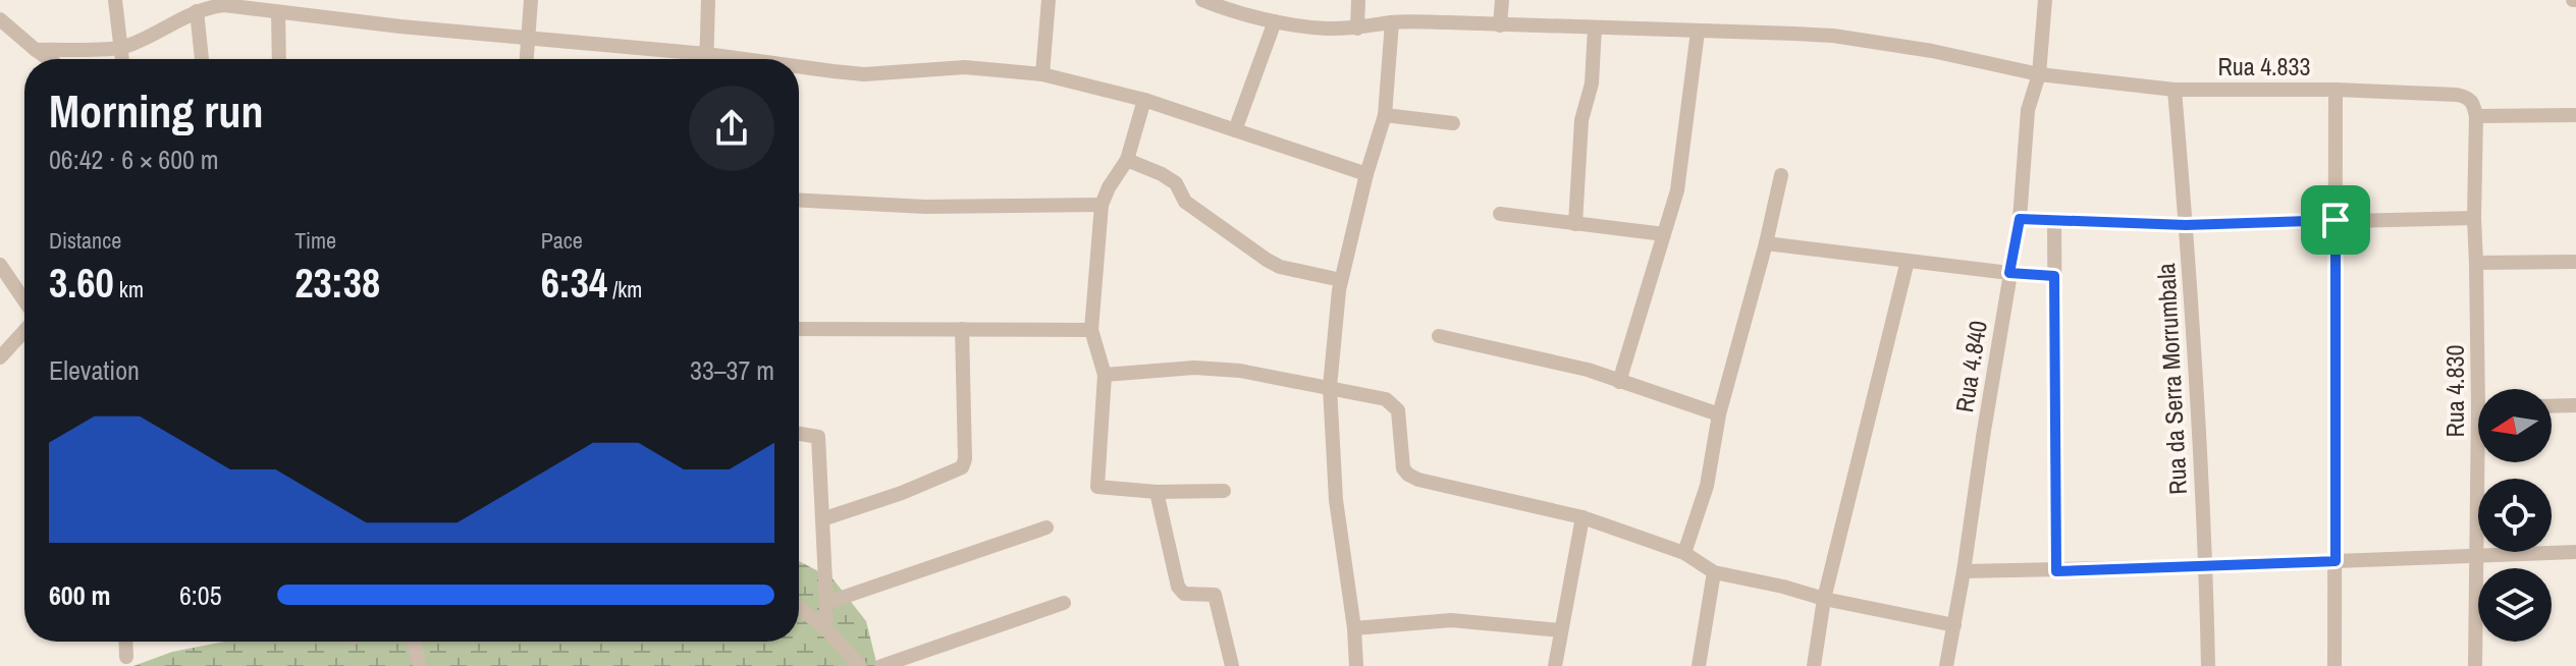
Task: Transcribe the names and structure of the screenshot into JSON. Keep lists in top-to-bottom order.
{
  "streets": {
    "street": [
      "Rua 4.833",
      "Rua 4.840",
      "Rua da Serra Morrumbala",
      "Rua 4.830"
    ]
  },
  "crossings": [
    ["Rua 4.833", "Rua 4.840"],
    ["Rua 4.833", "Rua da Serra Morrumbala"],
    ["Rua 4.833", "Rua 4.830"]
  ],
  "north": "left",
  "page": {
    "heading": ["Morning run", "06:42 · 6 × 600 m"],
    "stats": [
      ["Distance", "3.60 km"],
      ["Time", "23:38"],
      ["Pace", "6:34 /km"]
    ],
    "chart": ["Elevation", "33–37 m"],
    "list": [
      {
        "name": "600 m",
        "note": "6:05"
      }
    ]
  }
}
